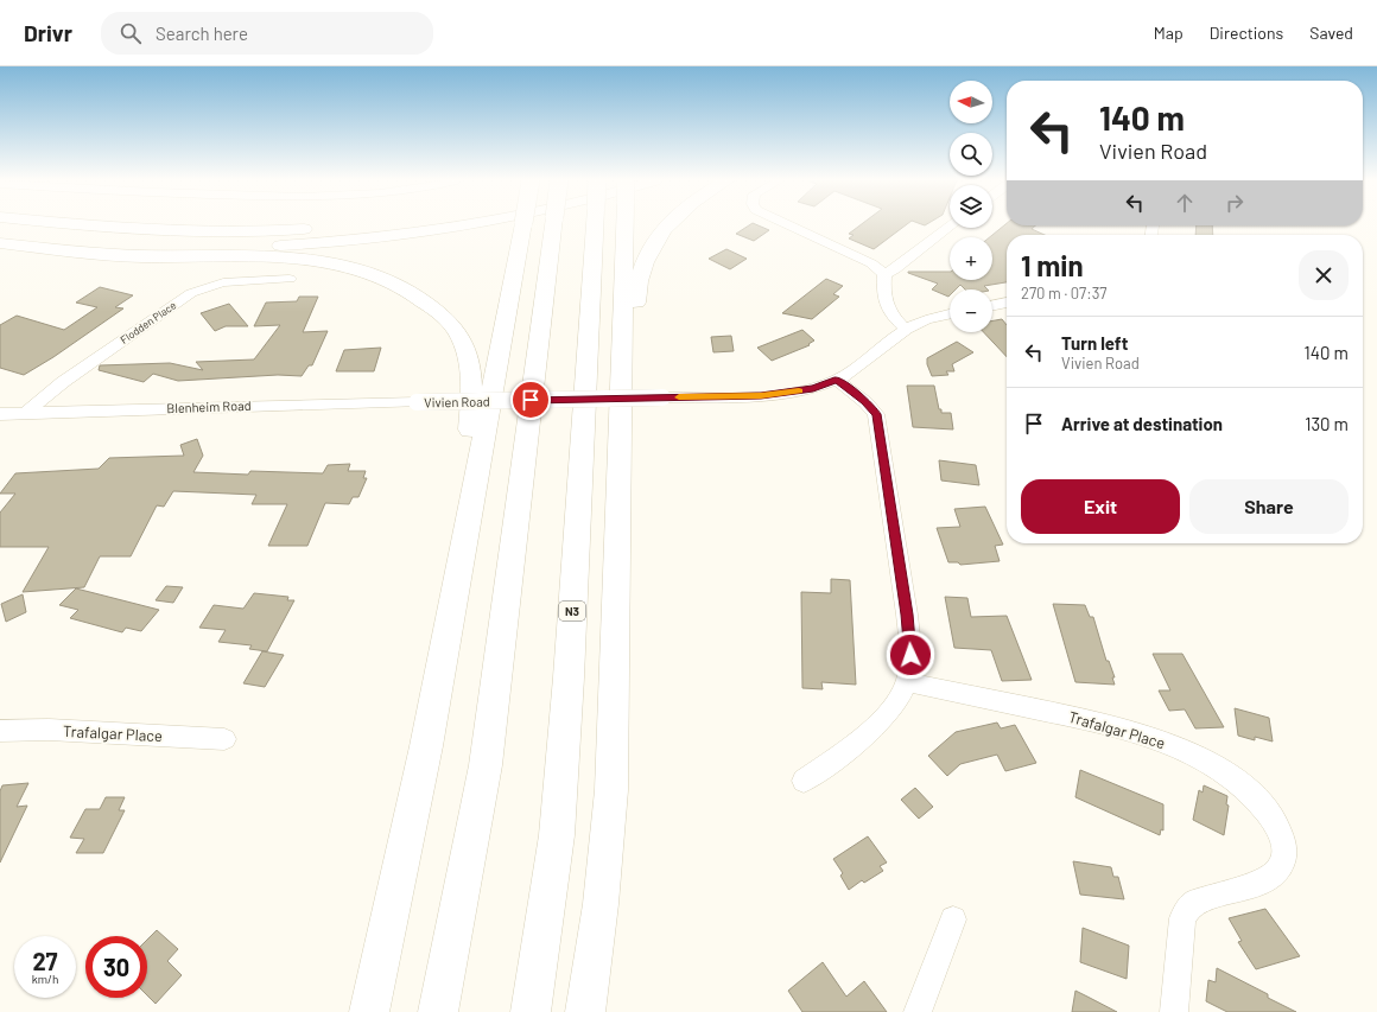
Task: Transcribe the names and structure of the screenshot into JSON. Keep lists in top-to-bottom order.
{
  "streets": {
    "highway": ["N3"],
    "street": [
      "Flodden Place",
      "Vivien Road",
      "Blenheim Road",
      "Trafalgar Place"
    ]
  },
  "crossings": [
    ["Flodden Place", "Blenheim Road"],
    ["Vivien Road", "Blenheim Road"]
  ],
  "north": "left",
  "page": {
    "header": "Drivr",
    "search": "Search here",
    "nav": ["Map", "Directions", "Saved"],
    "map_buttons": ["+", "−"],
    "turn": ["140 m", "Vivien Road"],
    "heading": ["1 min", "270 m · 07:37"],
    "list": [
      {
        "name": "Turn left",
        "note": "Vivien Road",
        "value": "140 m"
      },
      {
        "name": "Arrive at destination",
        "value": "130 m"
      }
    ],
    "buttons": ["Exit", "Share"],
    "speed": "27 km/h",
    "limit": "30"
  }
}
